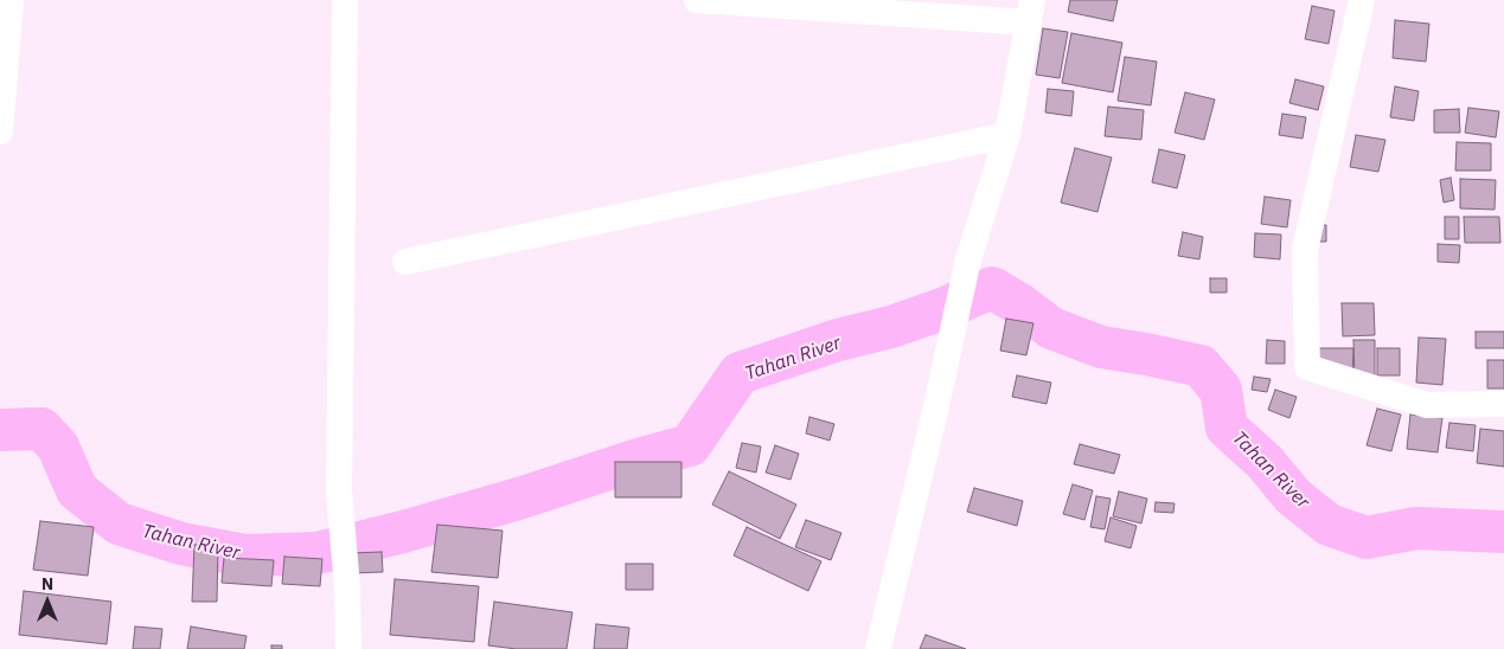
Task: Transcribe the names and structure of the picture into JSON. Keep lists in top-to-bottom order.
{
  "water": ["Tahan River"],
  "north": "top"
}
